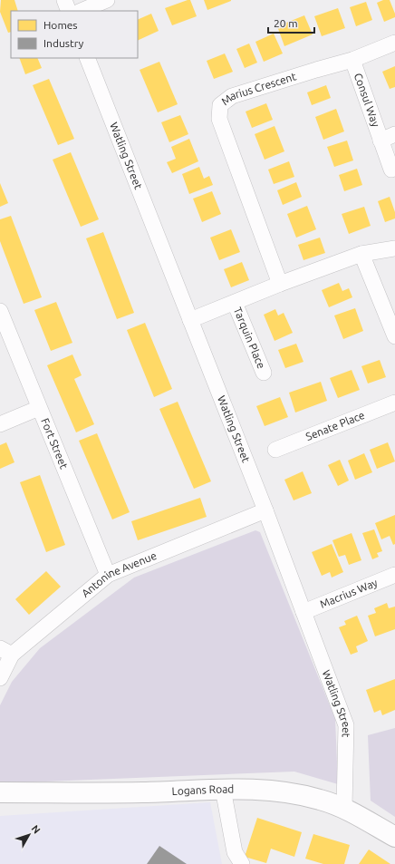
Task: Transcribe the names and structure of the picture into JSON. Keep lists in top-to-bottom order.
{
  "streets": {
    "street": [
      "Marius Crescent",
      "Consul Way",
      "Watling Street",
      "Tarquin Place",
      "Senate Place",
      "Fort Street",
      "Antonine Avenue",
      "Macrius Way",
      "Logans Road"
    ]
  },
  "crossings": [
    ["Marius Crescent", "Consul Way"],
    ["Watling Street", "Antonine Avenue"],
    ["Watling Street", "Macrius Way"],
    ["Watling Street", "Logans Road"],
    ["Fort Street", "Antonine Avenue"]
  ],
  "legend": ["Homes", "Industry"],
  "scale_bar": "20 m",
  "north": "top right"
}
